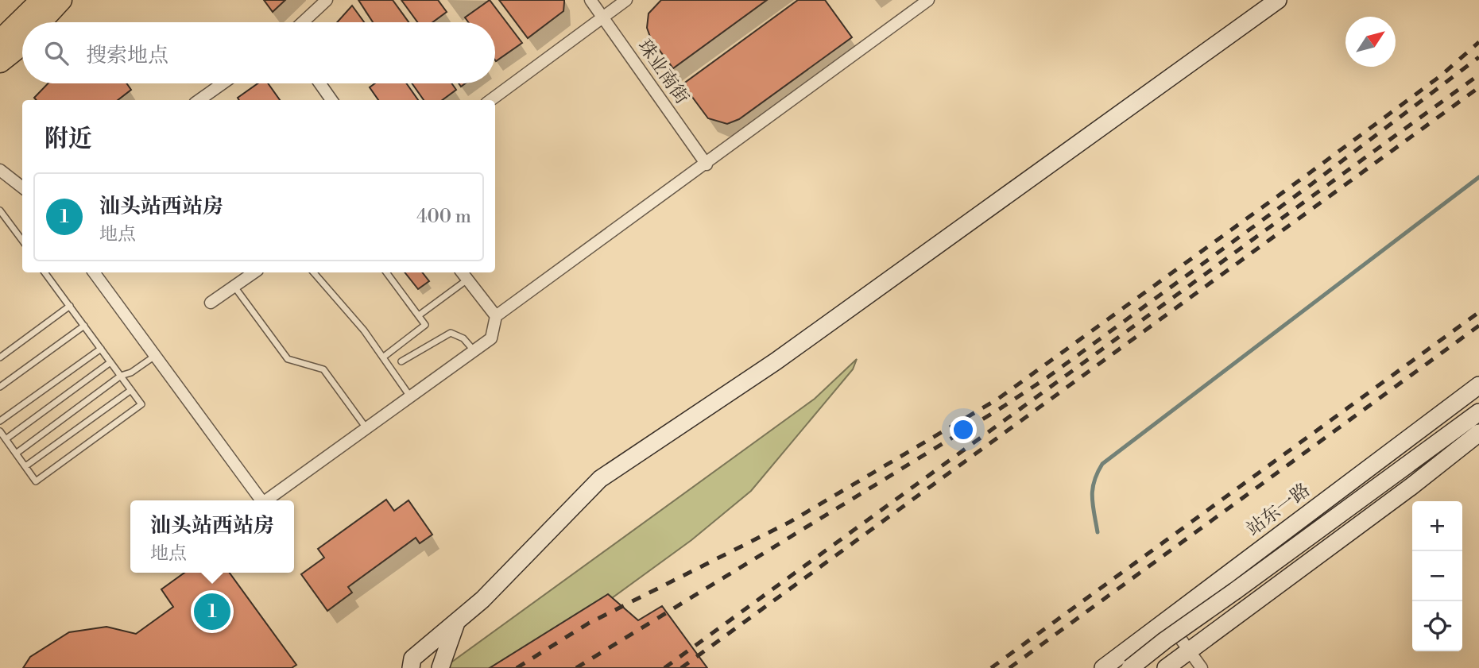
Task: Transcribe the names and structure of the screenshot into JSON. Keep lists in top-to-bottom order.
{
  "streets": {
    "street": ["珠业南街", "站东一路"]
  },
  "north": "top right",
  "page": {
    "search": "搜索地点",
    "heading": "附近",
    "list": [
      {
        "mark": "1",
        "name": "汕头站西站房",
        "note": "地点",
        "value": "400 m"
      }
    ],
    "popup": ["汕头站西站房", "地点"],
    "map_buttons": ["+", "−"],
    "pins": "1"
  }
}
